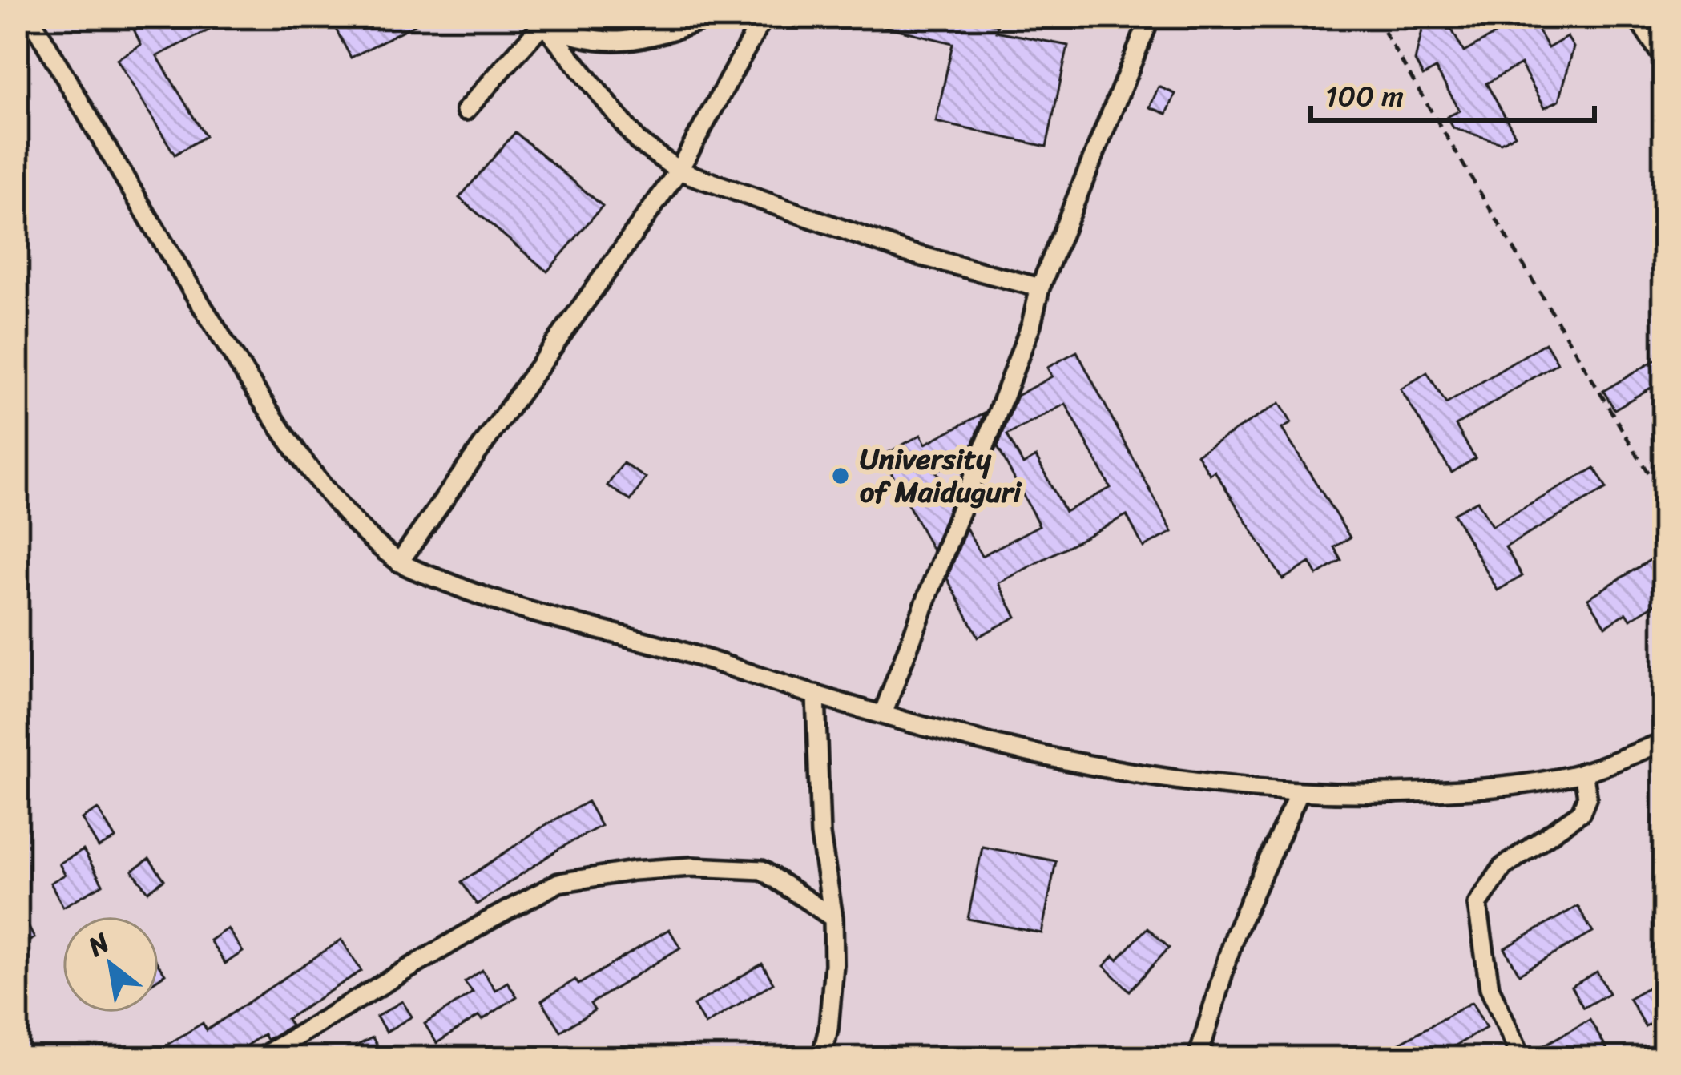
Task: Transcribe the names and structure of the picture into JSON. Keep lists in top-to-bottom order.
{
  "places": ["University of Maiduguri"],
  "scale_bar": "100 m",
  "north": "top left"
}
